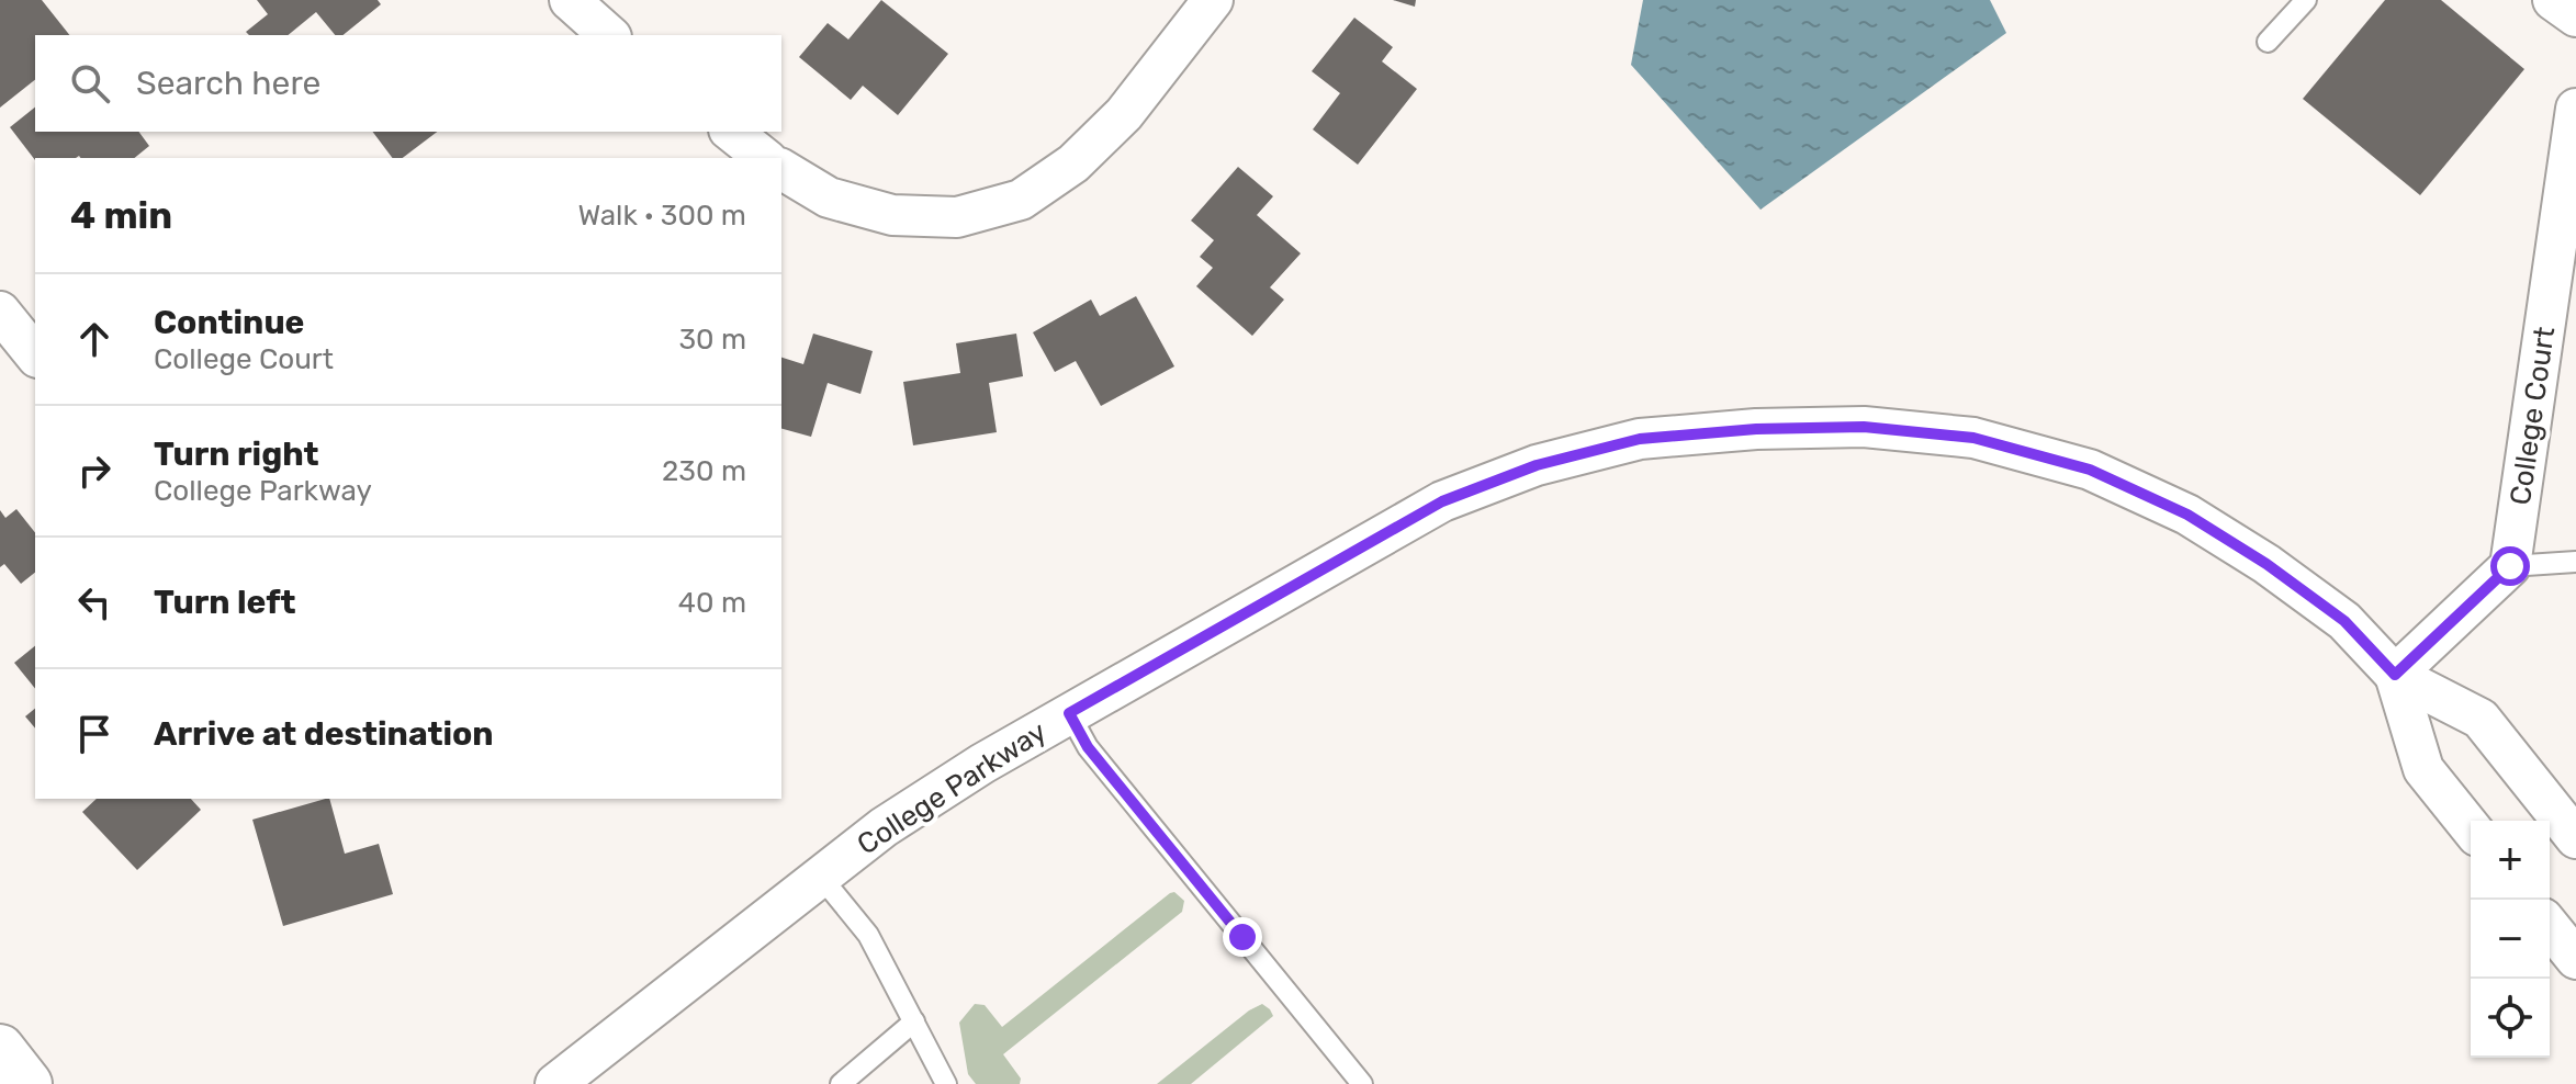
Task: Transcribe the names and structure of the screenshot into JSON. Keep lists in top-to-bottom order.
{
  "streets": {
    "street": ["College Court", "College Parkway"]
  },
  "page": {
    "search": "Search here",
    "heading": ["4 min", "Walk · 300 m"],
    "list": [
      ["Continue", "College Court", "30 m"],
      ["Turn right", "College Parkway", "230 m"],
      ["Turn left", "40 m"],
      "Arrive at destination"
    ],
    "map_buttons": ["+", "−"]
  }
}
